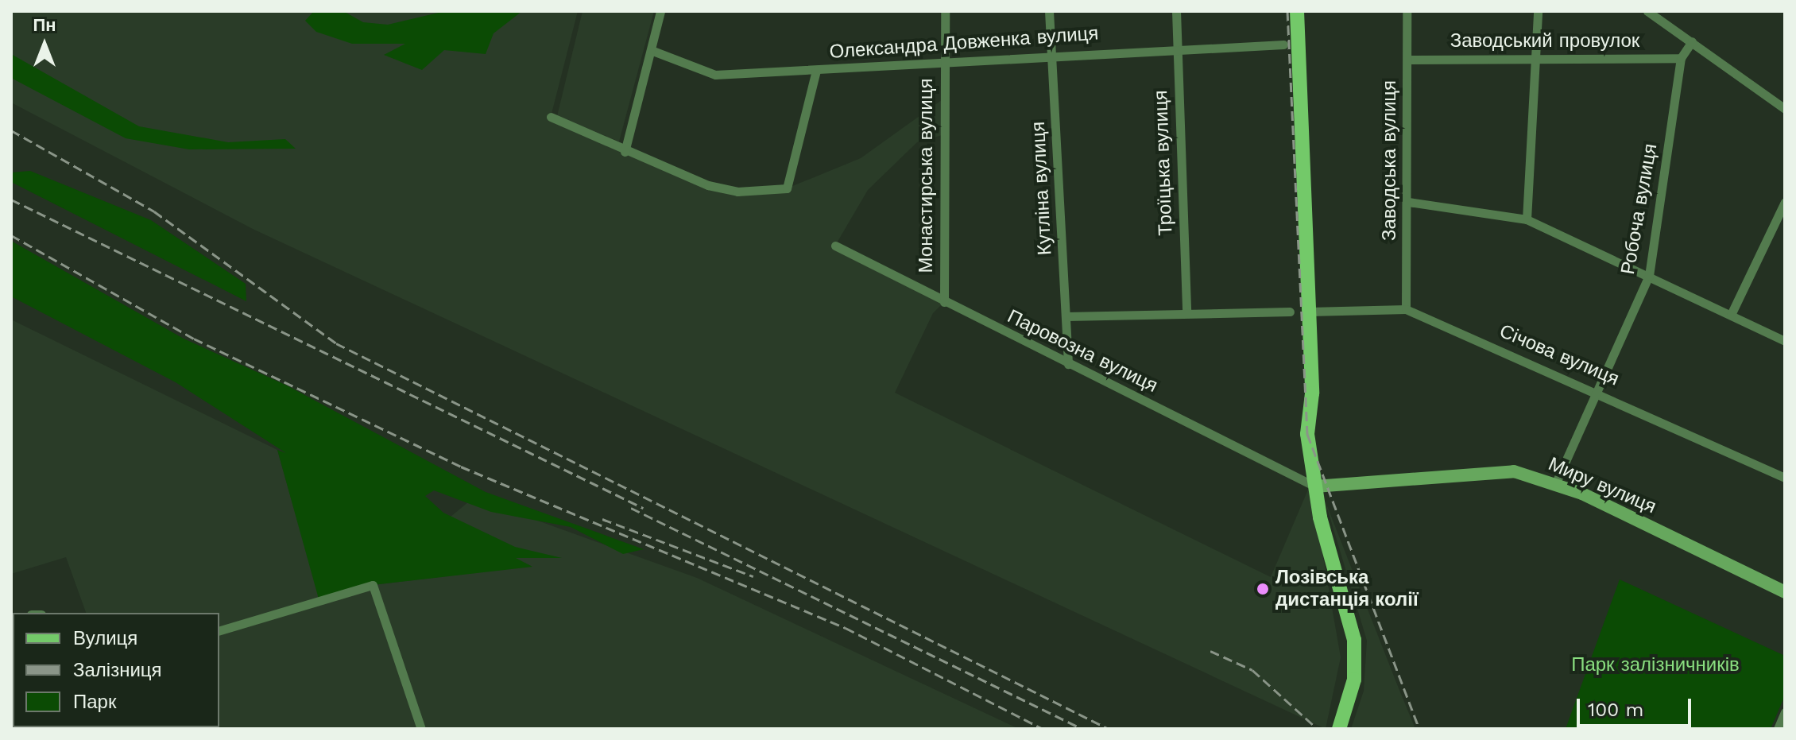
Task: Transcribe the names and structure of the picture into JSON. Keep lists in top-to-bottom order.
{
  "streets": {
    "main road": ["Миру вулиця"],
    "street": [
      "Заводський провулок",
      "Олександра Довженка вулиця",
      "Заводська вулиця",
      "Троїцька вулиця",
      "Монастирська вулиця",
      "Кутліна вулиця",
      "Робоча вулиця",
      "Паровозна вулиця",
      "Січова вулиця"
    ]
  },
  "crossings": [
    ["Заводський провулок", "Заводська вулиця"],
    ["Заводський провулок", "Робоча вулиця"],
    ["Олександра Довженка вулиця", "Троїцька вулиця"],
    ["Олександра Довженка вулиця", "Монастирська вулиця"],
    ["Олександра Довженка вулиця", "Кутліна вулиця"],
    ["Заводська вулиця", "Січова вулиця"],
    ["Монастирська вулиця", "Паровозна вулиця"],
    ["Кутліна вулиця", "Паровозна вулиця"],
    ["Робоча вулиця", "Січова вулиця"],
    ["Робоча вулиця", "Миру вулиця"],
    ["Паровозна вулиця", "Миру вулиця"]
  ],
  "parks": ["Парк залізничників"],
  "places": ["Лозівська дистанція колії"],
  "legend": ["Вулиця", "Залізниця", "Парк"],
  "scale_bar": "100 m",
  "north": "top"
}
